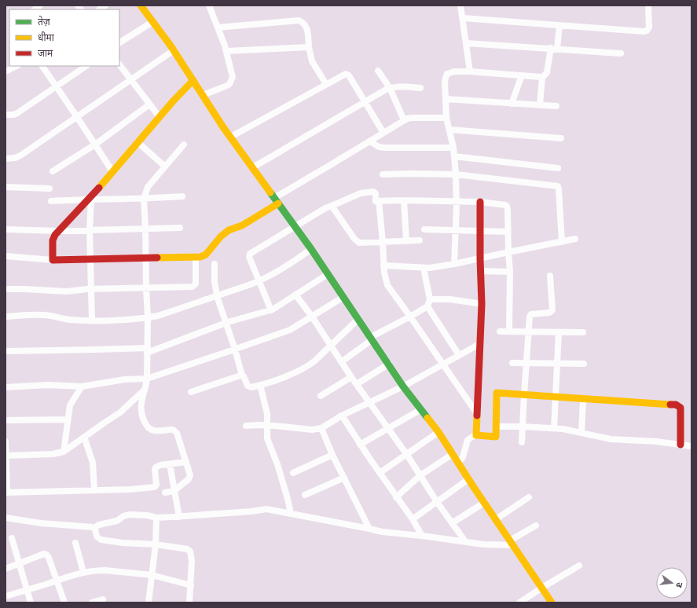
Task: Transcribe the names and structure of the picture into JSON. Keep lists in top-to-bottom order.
{
  "legend": ["तेज़", "धीमा", "जाम"],
  "north": "right"
}
